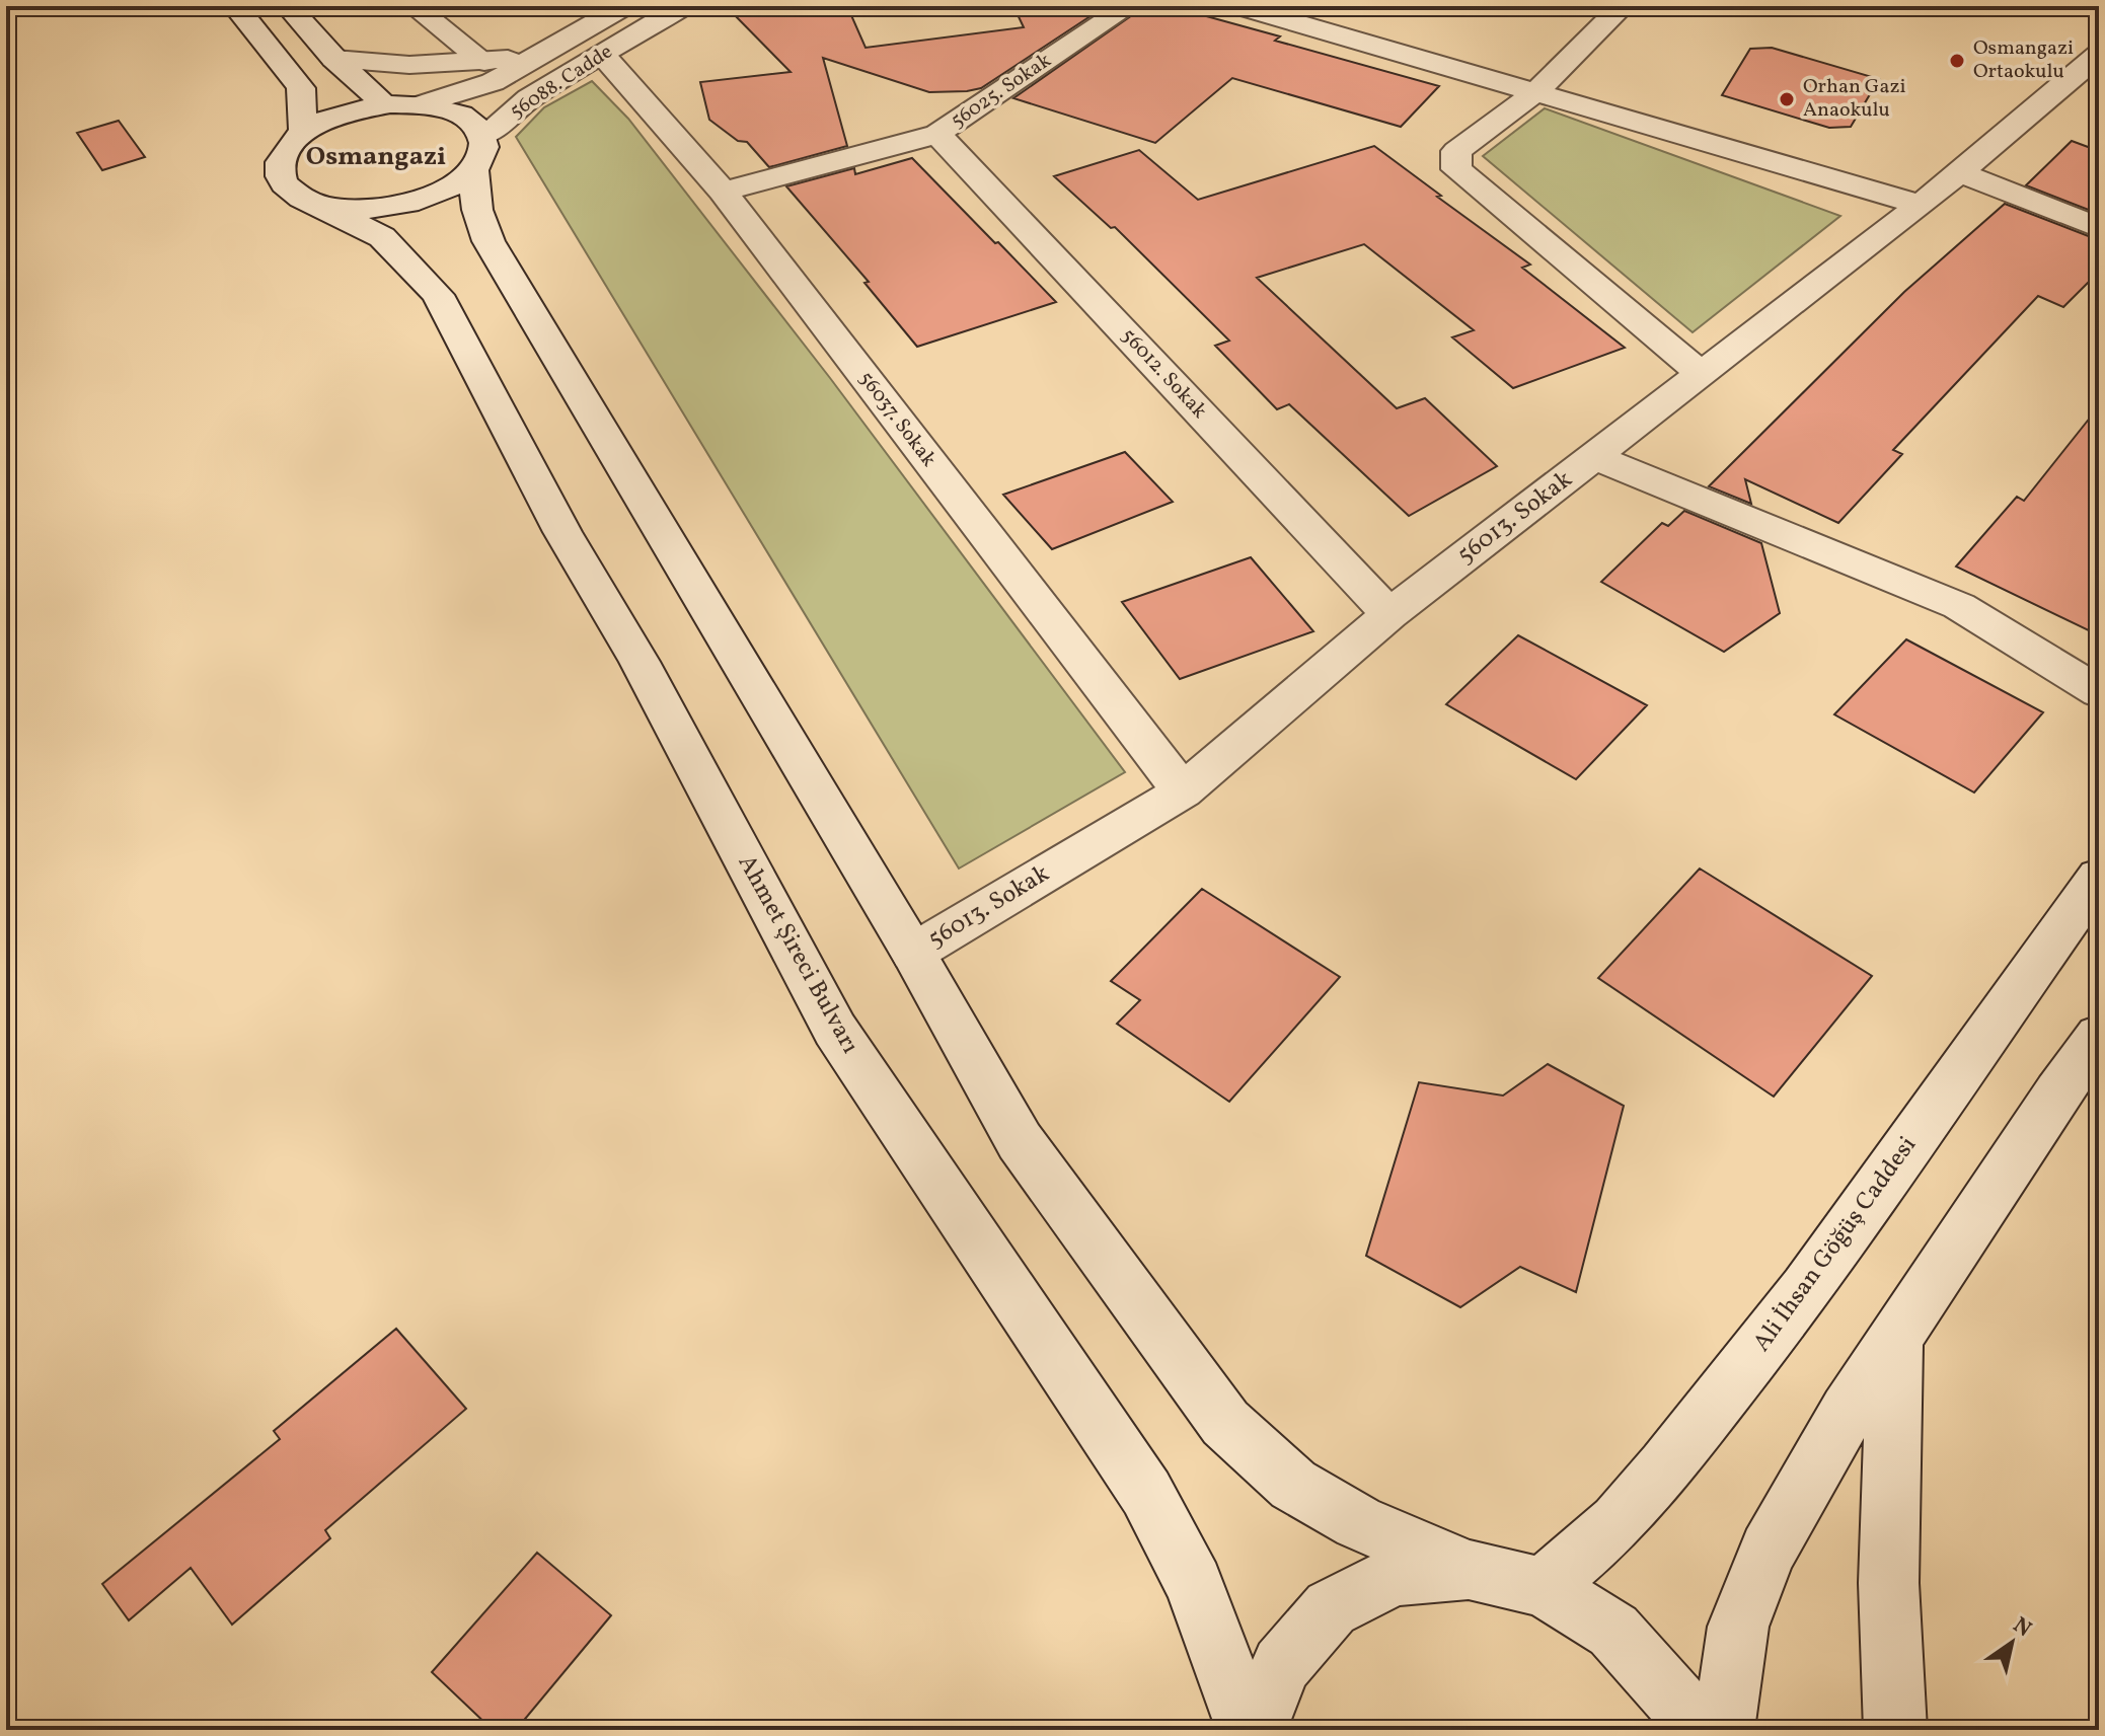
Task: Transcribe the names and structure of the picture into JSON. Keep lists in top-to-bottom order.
{
  "streets": {
    "street": [
      "56088. Cadde",
      "56025. Sokak",
      "56012. Sokak",
      "56037. Sokak",
      "56013. Sokak",
      "Ahmet Şireci Bulvarı",
      "Ali İhsan Göğüş Caddesi"
    ]
  },
  "crossings": [
    ["56088. Cadde", "56037. Sokak"],
    ["56088. Cadde", "Ahmet Şireci Bulvarı"],
    ["56025. Sokak", "56012. Sokak"],
    ["56025. Sokak", "56037. Sokak"],
    ["56012. Sokak", "56013. Sokak"],
    ["56037. Sokak", "56013. Sokak"]
  ],
  "districts": ["Osmangazi"],
  "places": ["Osmangazi Ortaokulu", "Orhan Gazi Anaokulu"],
  "north": "top right"
}
